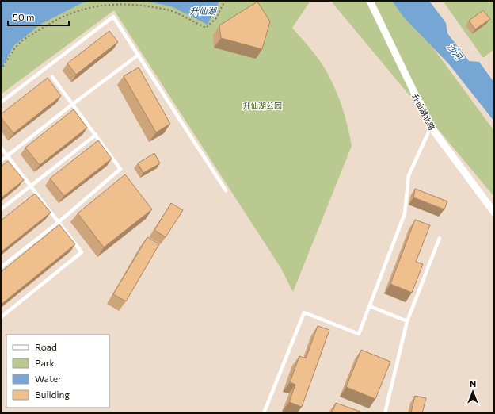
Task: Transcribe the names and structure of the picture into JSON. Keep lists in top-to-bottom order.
{
  "streets": {
    "street": ["升仙湖北路"]
  },
  "water": ["升仙湖", "沙河"],
  "parks": ["升仙湖公园"],
  "legend": [
    "Road",
    "Park",
    "Water",
    "Building"
  ],
  "scale_bar": "50 m",
  "north": "top"
}
